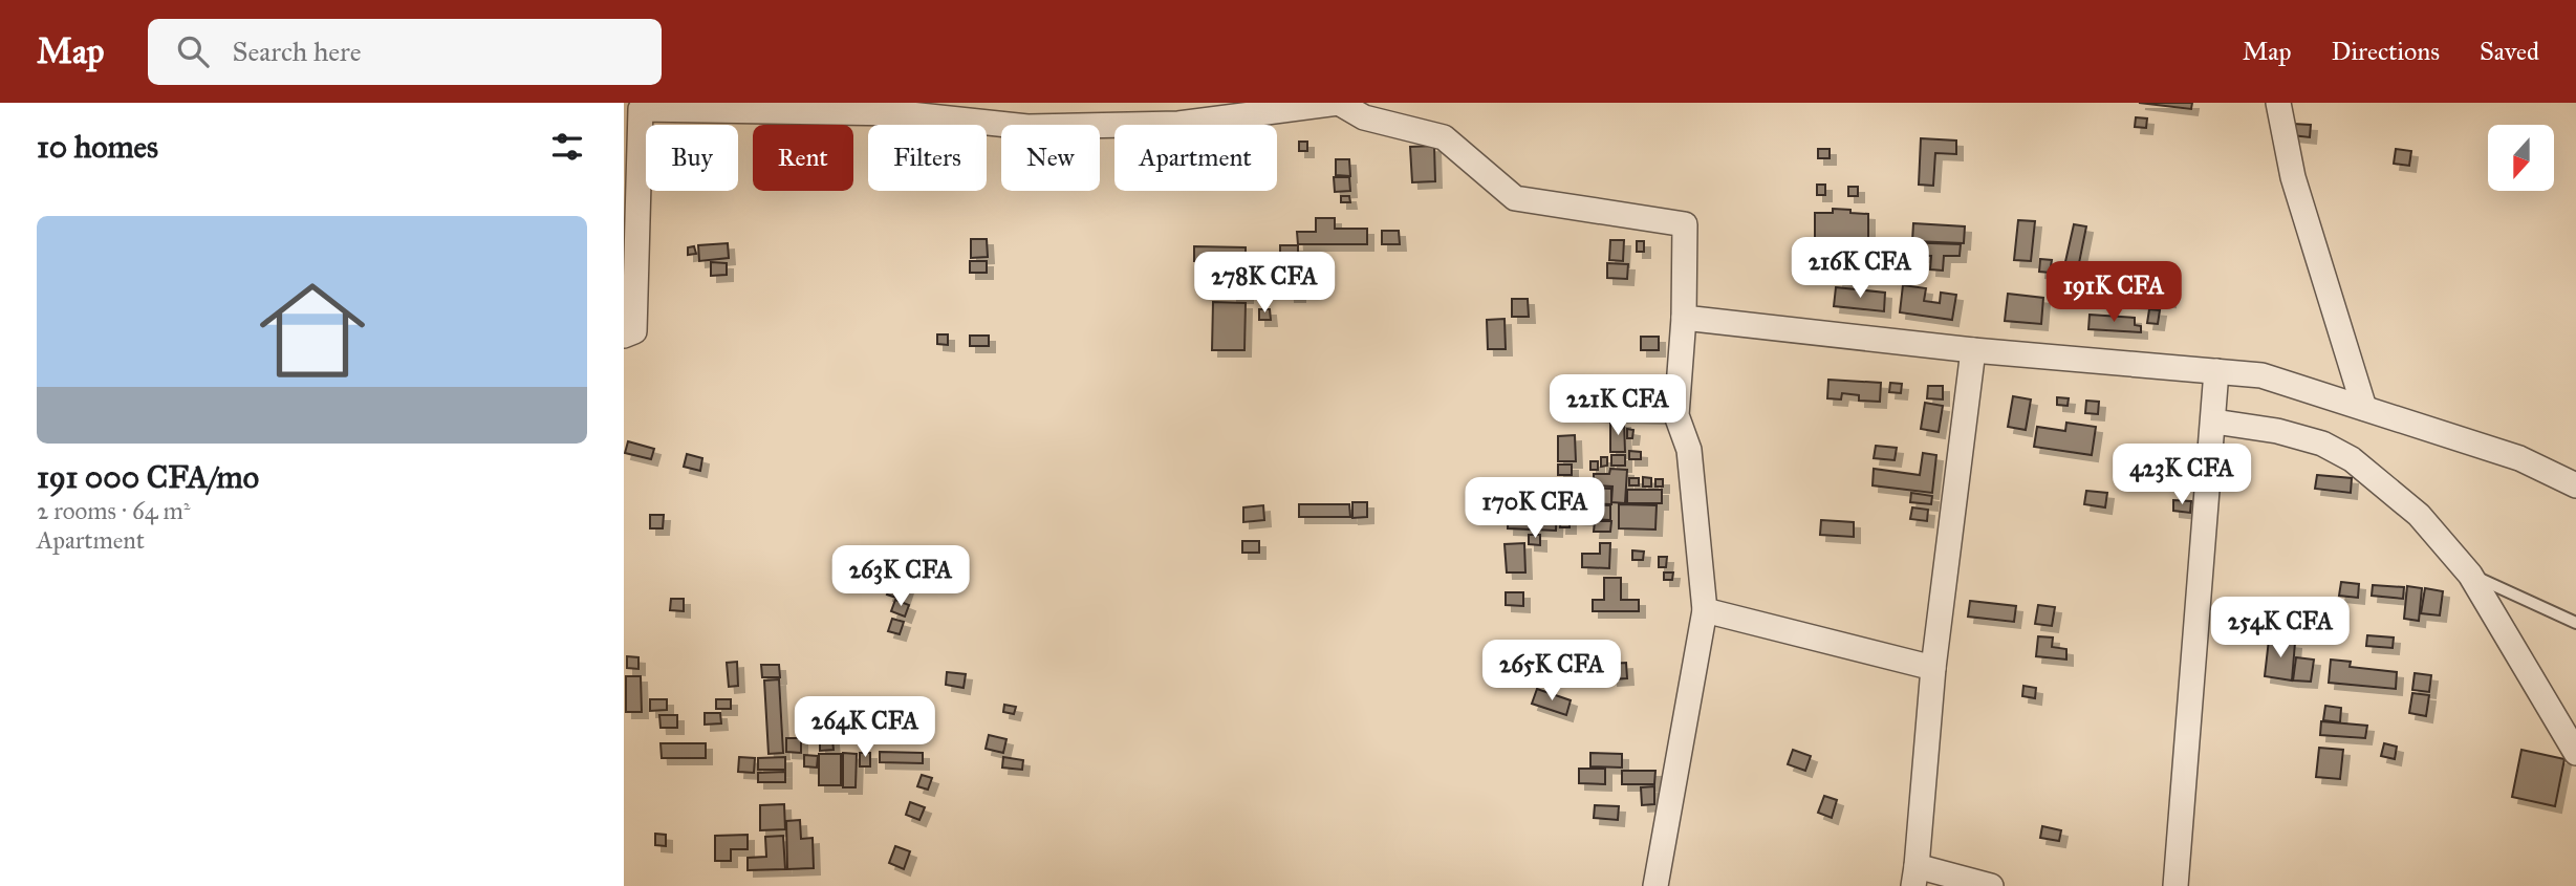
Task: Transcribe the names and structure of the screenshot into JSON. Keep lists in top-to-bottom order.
{
  "north": "bottom",
  "page": {
    "header": "Map",
    "search": "Search here",
    "nav": ["Map", "Directions", "Saved"],
    "heading": "10 homes",
    "chip": [
      "Buy",
      "Rent",
      "Filters",
      "New",
      "Apartment"
    ],
    "list": [
      {
        "name": "191 000 CFA/mo",
        "note": "2 rooms · 64 m² · Apartment"
      }
    ],
    "price": [
      "216K CFA",
      "278K CFA",
      "191K CFA",
      "221K CFA",
      "423K CFA",
      "170K CFA",
      "263K CFA",
      "254K CFA",
      "265K CFA",
      "264K CFA"
    ]
  }
}
